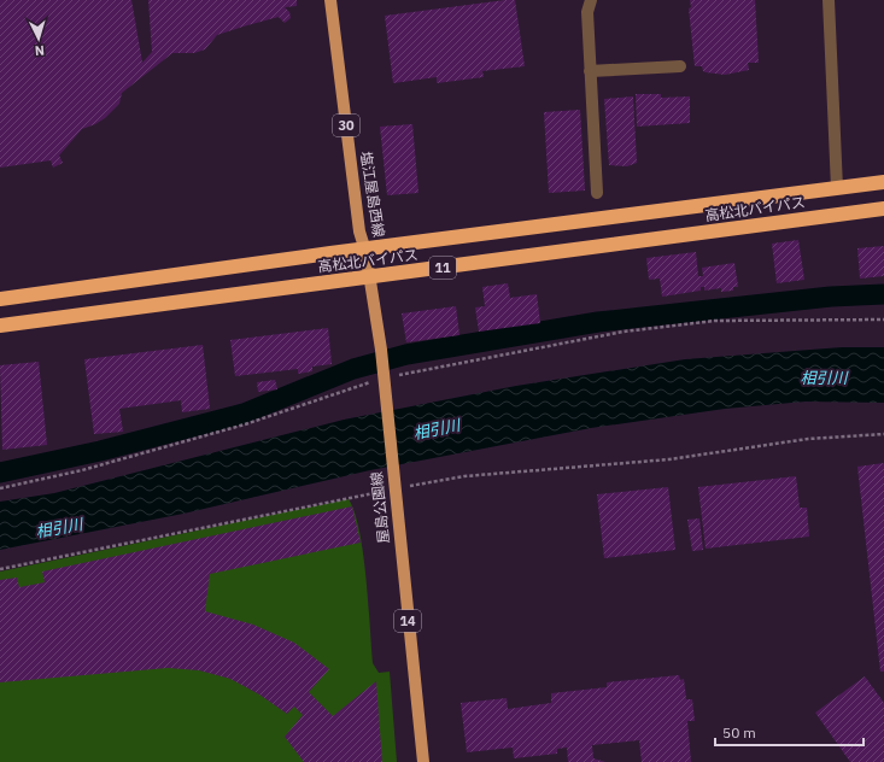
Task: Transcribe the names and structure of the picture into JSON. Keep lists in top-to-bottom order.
{
  "streets": {
    "highway": ["高松北バイパス", "11"],
    "main road": [
      "30",
      "塩江屋島西線",
      "屋島公園線",
      "14"
    ]
  },
  "crossings": [
    ["塩江屋島西線", "高松北バイパス"],
    ["塩江屋島西線", "屋島公園線"],
    ["高松北バイパス", "屋島公園線"]
  ],
  "water": ["相引川"],
  "scale_bar": "50 m",
  "north": "bottom"
}
